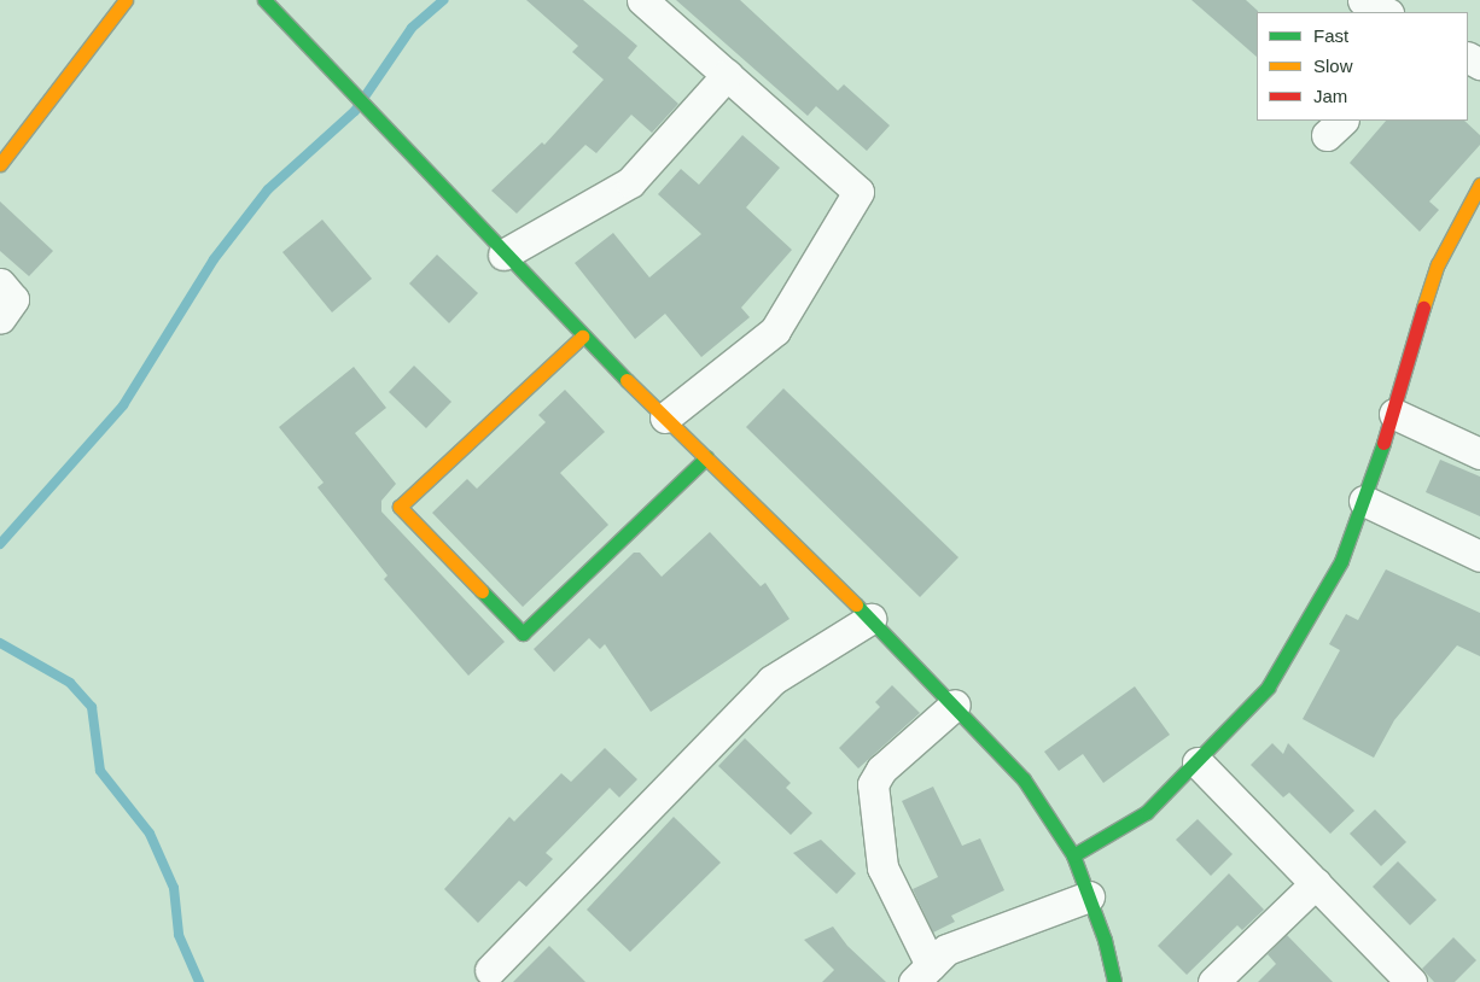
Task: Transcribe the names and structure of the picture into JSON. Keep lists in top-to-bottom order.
{
  "legend": ["Fast", "Slow", "Jam"]
}
